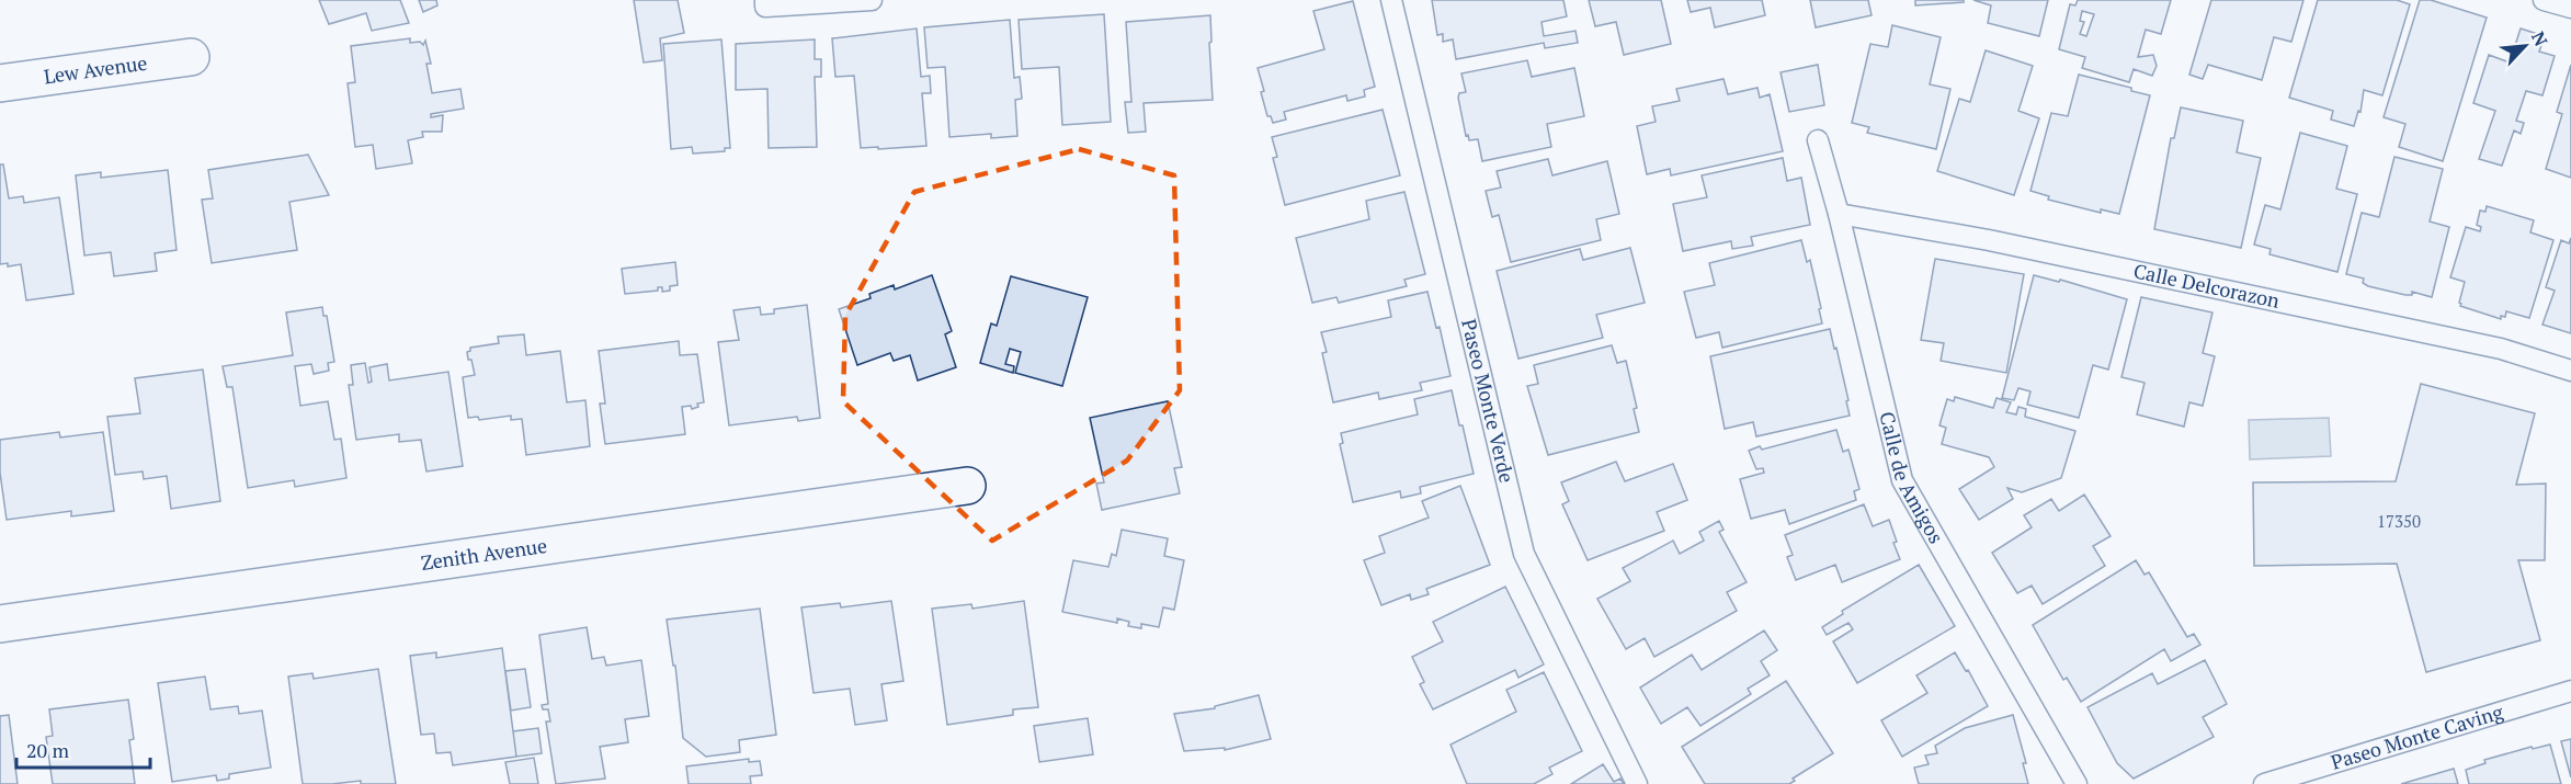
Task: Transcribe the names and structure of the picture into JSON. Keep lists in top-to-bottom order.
{
  "streets": {
    "street": ["Lew Avenue", "Zenith Avenue"],
    "lane": [
      "Calle Delcorazon",
      "Paseo Monte Verde",
      "Calle de Amigos",
      "Paseo Monte Caving"
    ]
  },
  "crossings": [
    ["Calle Delcorazon", "Calle de Amigos"]
  ],
  "house_numbers": ["17350"],
  "scale_bar": "20 m",
  "north": "top right"
}
